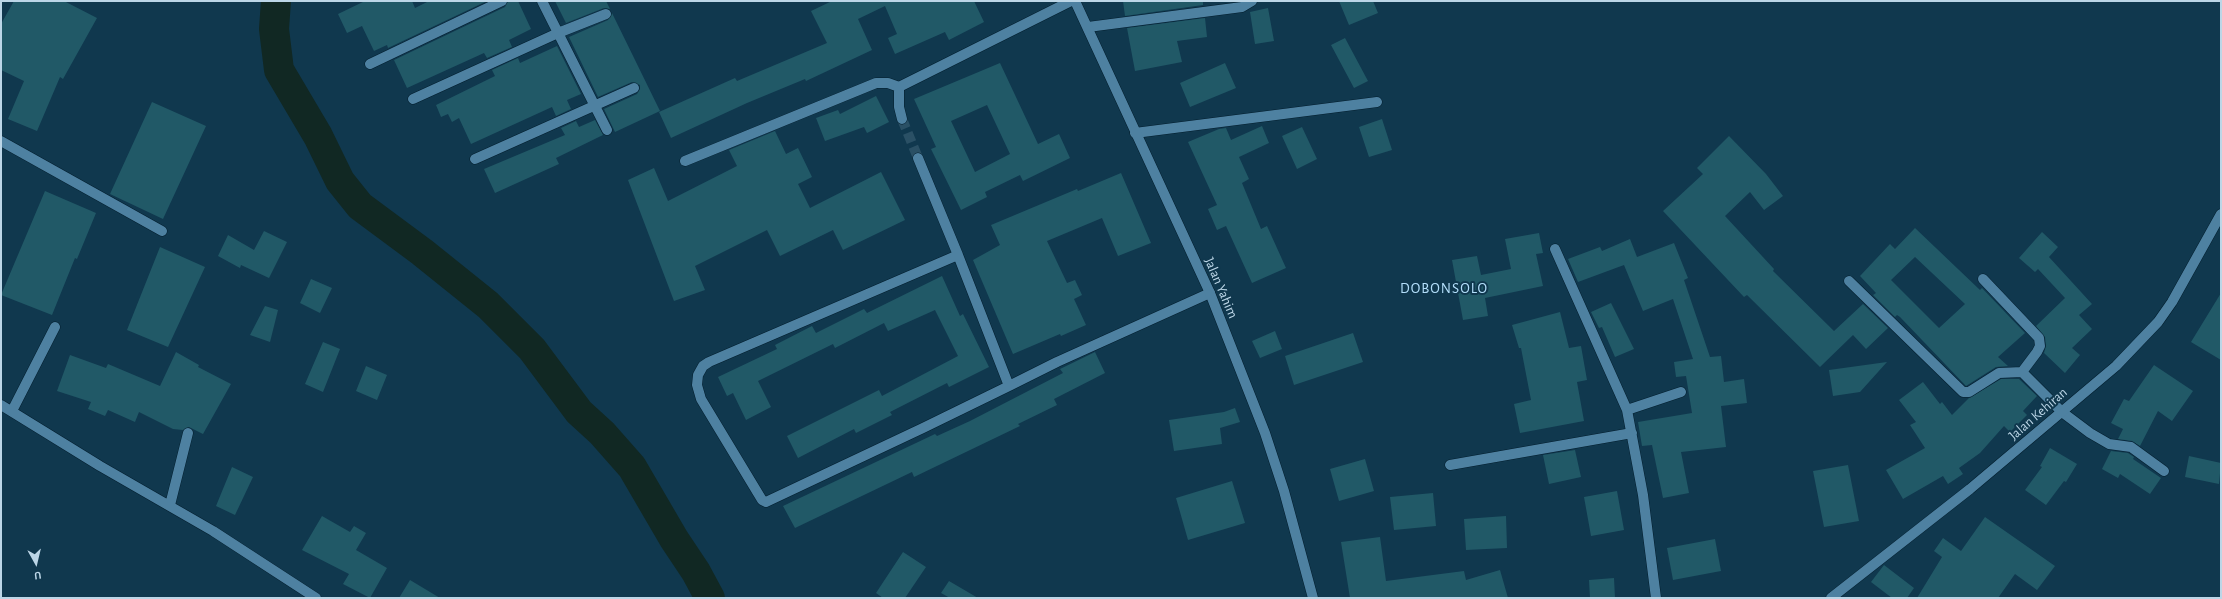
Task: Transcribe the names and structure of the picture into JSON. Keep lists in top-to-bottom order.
{
  "streets": {
    "street": ["Jalan Yahim", "Jalan Kehiran"]
  },
  "districts": ["DOBONSOLO"],
  "north": "bottom"
}
